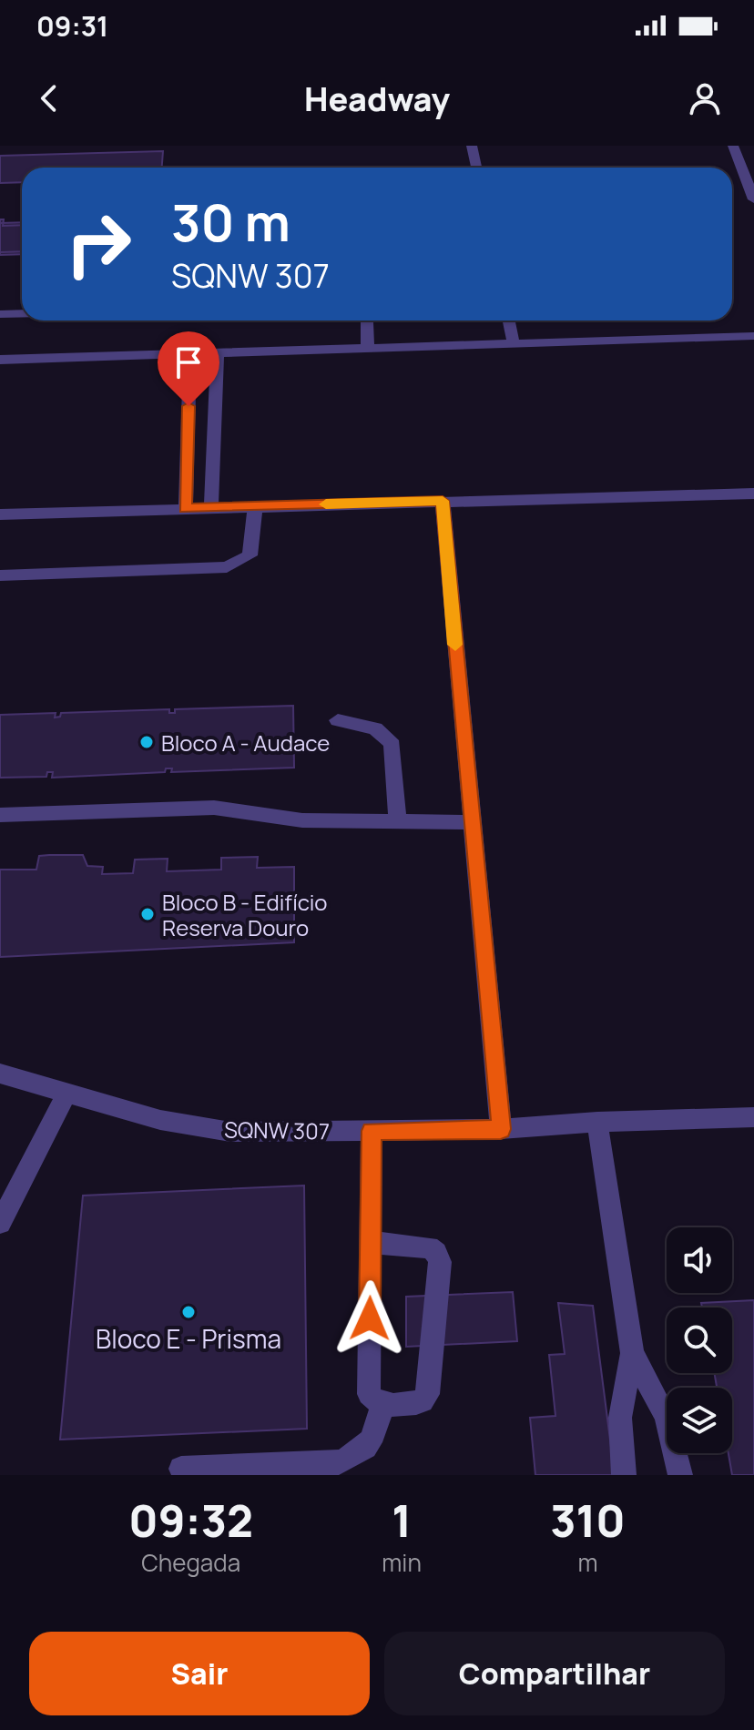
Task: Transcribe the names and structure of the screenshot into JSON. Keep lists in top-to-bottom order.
{
  "streets": {
    "street": ["SQNW 307"]
  },
  "places": ["Bloco A - Audace", "Bloco B - Edifício Reserva Douro", "Bloco E - Prisma"],
  "page": {
    "status": "09:31",
    "header": "Headway",
    "turn": ["30 m", "SQNW 307"],
    "eta": [
      "09:32",
      "Chegada",
      "1",
      "min",
      "310",
      "m"
    ],
    "buttons": ["Sair", "Compartilhar"]
  }
}
